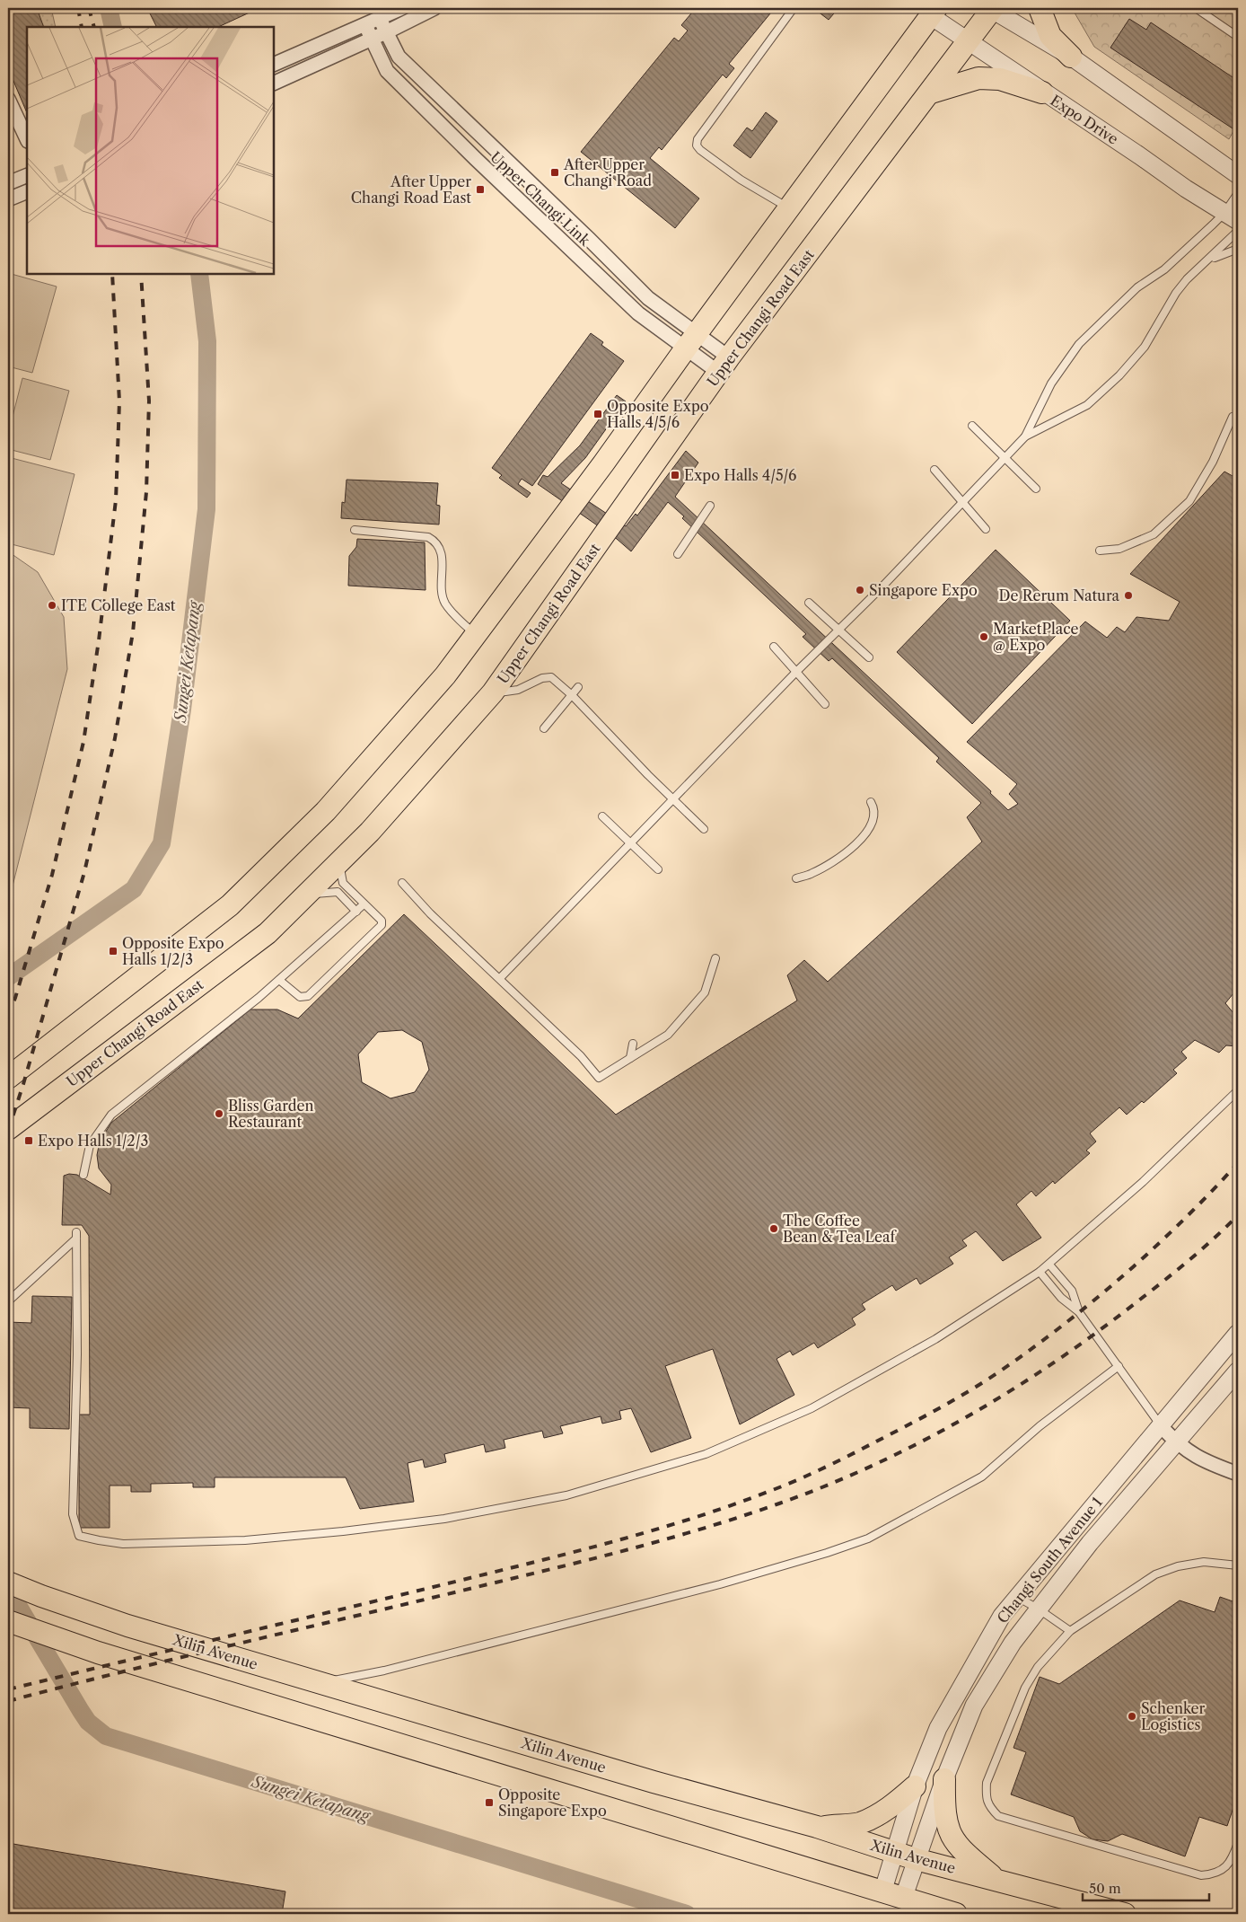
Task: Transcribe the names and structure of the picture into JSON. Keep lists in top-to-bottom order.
{
  "streets": {
    "main road": ["Upper Changi Road East", "Xilin Avenue"],
    "street": ["Expo Drive", "Upper Changi Link", "Changi South Avenue 1"]
  },
  "crossings": [
    ["Expo Drive", "Upper Changi Road East"],
    ["Upper Changi Link", "Upper Changi Road East"],
    ["Changi South Avenue 1", "Xilin Avenue"]
  ],
  "water": ["Sungei Ketapang"],
  "places": {
    "transit": [
      "After Upper Changi Road",
      "After Upper Changi Road East",
      "Opposite Expo Halls 4/5/6",
      "Expo Halls 4/5/6",
      "Opposite Expo Halls 1/2/3",
      "Expo Halls 1/2/3",
      "Opposite Singapore Expo"
    ],
    "other": [
      "Singapore Expo",
      "De Rerum Natura",
      "ITE College East",
      "MarketPlace @ Expo",
      "Bliss Garden Restaurant",
      "The Coffee Bean & Tea Leaf",
      "Schenker Logistics"
    ]
  },
  "scale_bar": "50 m"
}
